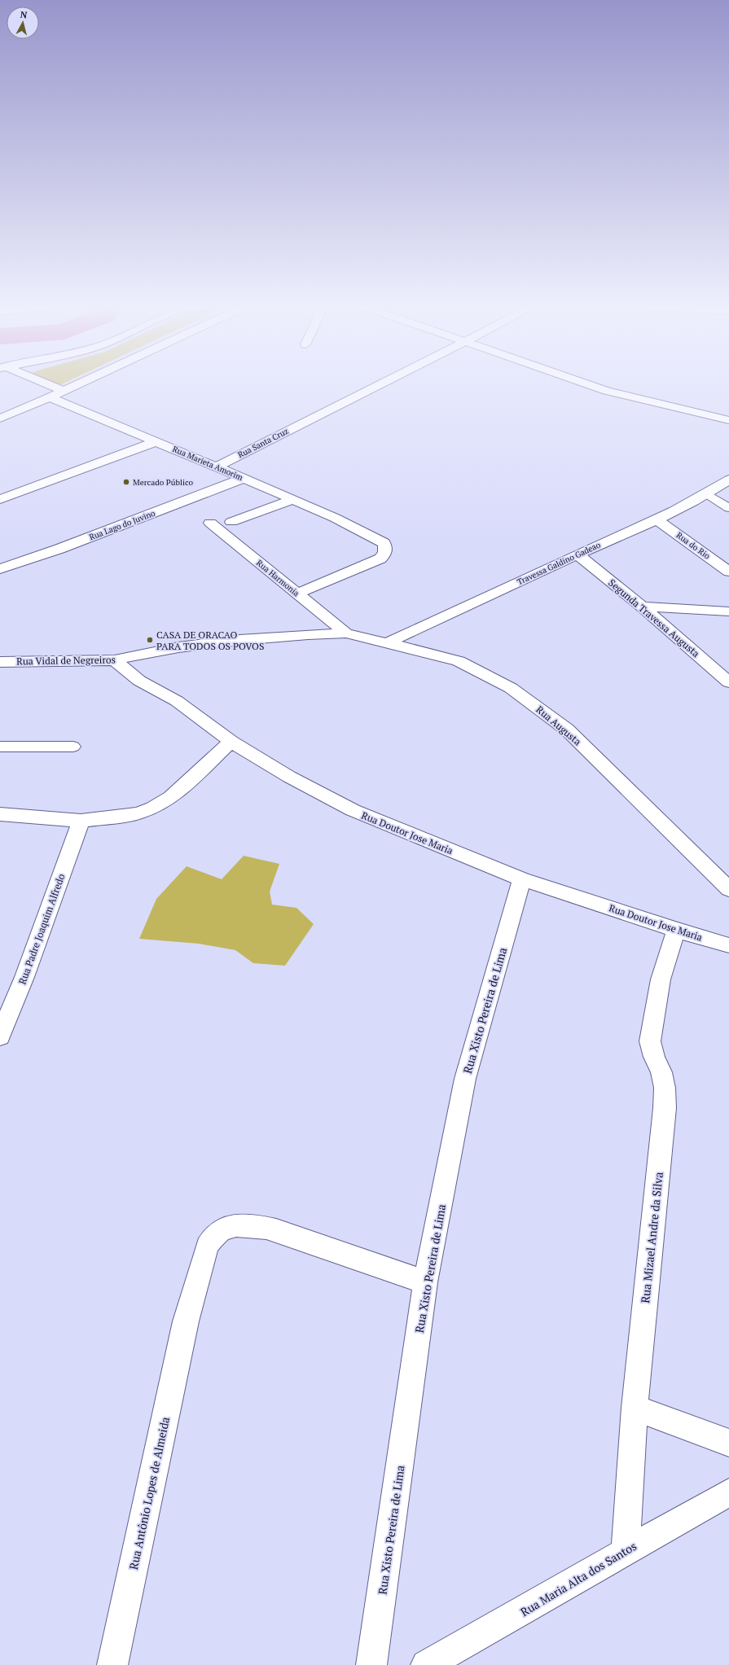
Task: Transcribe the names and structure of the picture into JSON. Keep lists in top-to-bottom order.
{
  "streets": {
    "street": [
      "Rua Santa Cruz",
      "Rua Marieta Amorim",
      "Rua Lago do Juvino",
      "Rua do Rio",
      "Travessa Galdino Gadeao",
      "Rua Harmonia",
      "Segunda Travessa Augusta",
      "Rua Vidal de Negreiros",
      "Rua Augusta",
      "Rua Doutor Jose Maria",
      "Rua Padre Joaquim Alfredo",
      "Rua Xisto Pereira de Lima",
      "Rua Mizael Andre da Silva",
      "Rua Antônio Lopes de Almeida",
      "Rua Maria Alta dos Santos"
    ]
  },
  "crossings": [
    ["Rua Santa Cruz", "Rua Marieta Amorim"],
    ["Rua Marieta Amorim", "Rua Lago do Juvino"],
    ["Rua Marieta Amorim", "Rua Harmonia"],
    ["Rua do Rio", "Travessa Galdino Gadeao"],
    ["Travessa Galdino Gadeao", "Segunda Travessa Augusta"],
    ["Travessa Galdino Gadeao", "Rua Augusta"],
    ["Rua Harmonia", "Rua Vidal de Negreiros"],
    ["Rua Harmonia", "Rua Augusta"],
    ["Rua Vidal de Negreiros", "Rua Augusta"],
    ["Rua Vidal de Negreiros", "Rua Doutor Jose Maria"],
    ["Rua Doutor Jose Maria", "Rua Xisto Pereira de Lima"],
    ["Rua Doutor Jose Maria", "Rua Mizael Andre da Silva"],
    ["Rua Xisto Pereira de Lima", "Rua Antônio Lopes de Almeida"],
    ["Rua Mizael Andre da Silva", "Rua Maria Alta dos Santos"]
  ],
  "places": ["Mercado Público", "CASA DE ORACAO PARA TODOS OS POVOS"],
  "north": "top"
}
